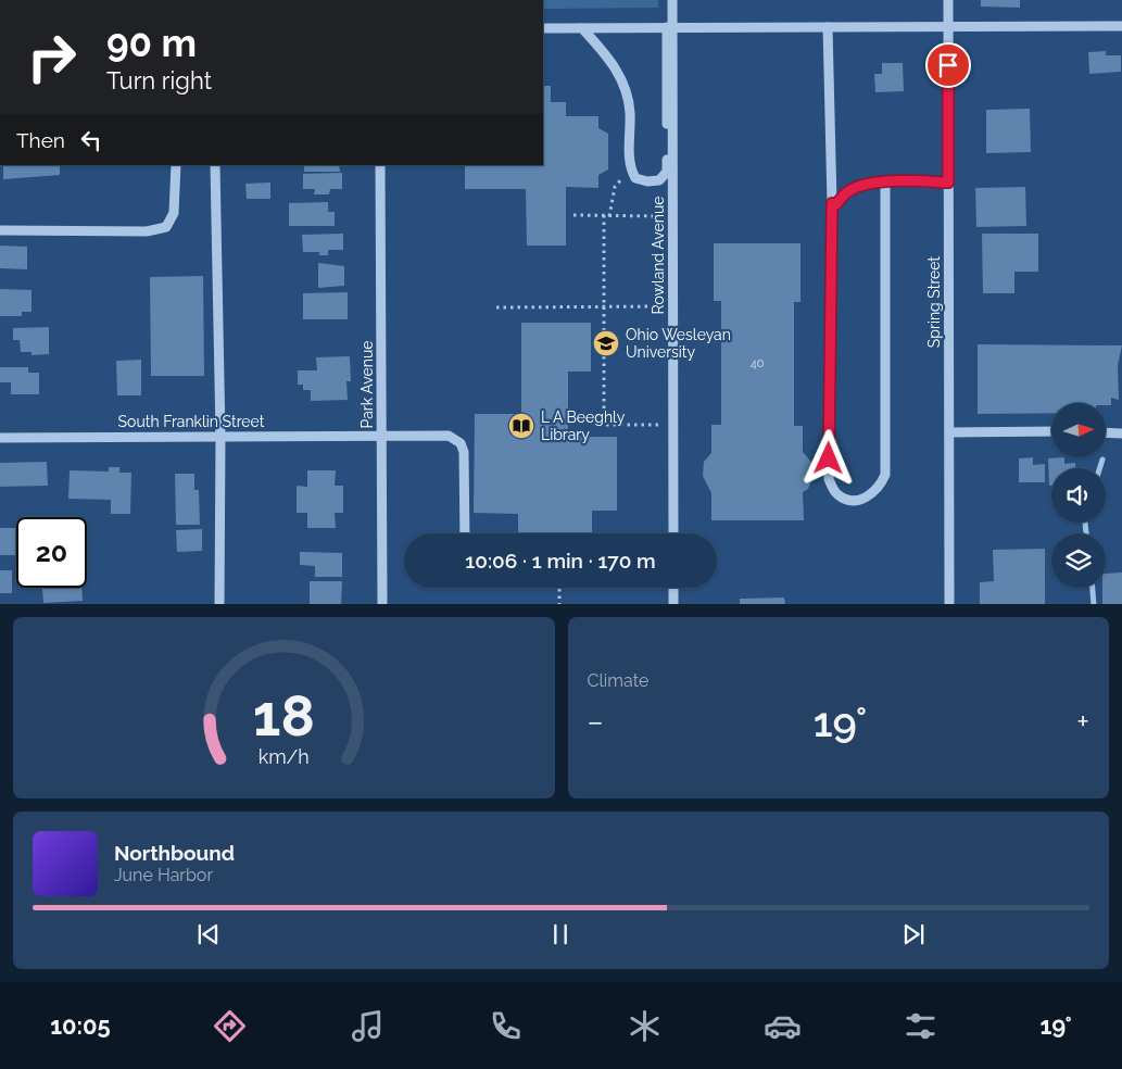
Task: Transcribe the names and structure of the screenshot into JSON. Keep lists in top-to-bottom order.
{
  "streets": {
    "street": [
      "Rowland Avenue",
      "Spring Street",
      "Park Avenue",
      "South Franklin Street"
    ]
  },
  "crossings": [
    ["Park Avenue", "South Franklin Street"]
  ],
  "places": {
    "school or university": ["Ohio Wesleyan University"],
    "library": ["L A Beeghly Library"]
  },
  "house_numbers": ["40"],
  "north": "right",
  "page": {
    "turn": ["90 m", "Turn right"],
    "then": "Then",
    "limit": "20",
    "trip": "10:06 · 1 min · 170 m",
    "tile": "Climate",
    "heat": ["−", "19°", "+"],
    "song": ["Northbound", "June Harbor"],
    "tabs": ["10:05", "19°"],
    "gauge": ["18", "km/h"]
  }
}
